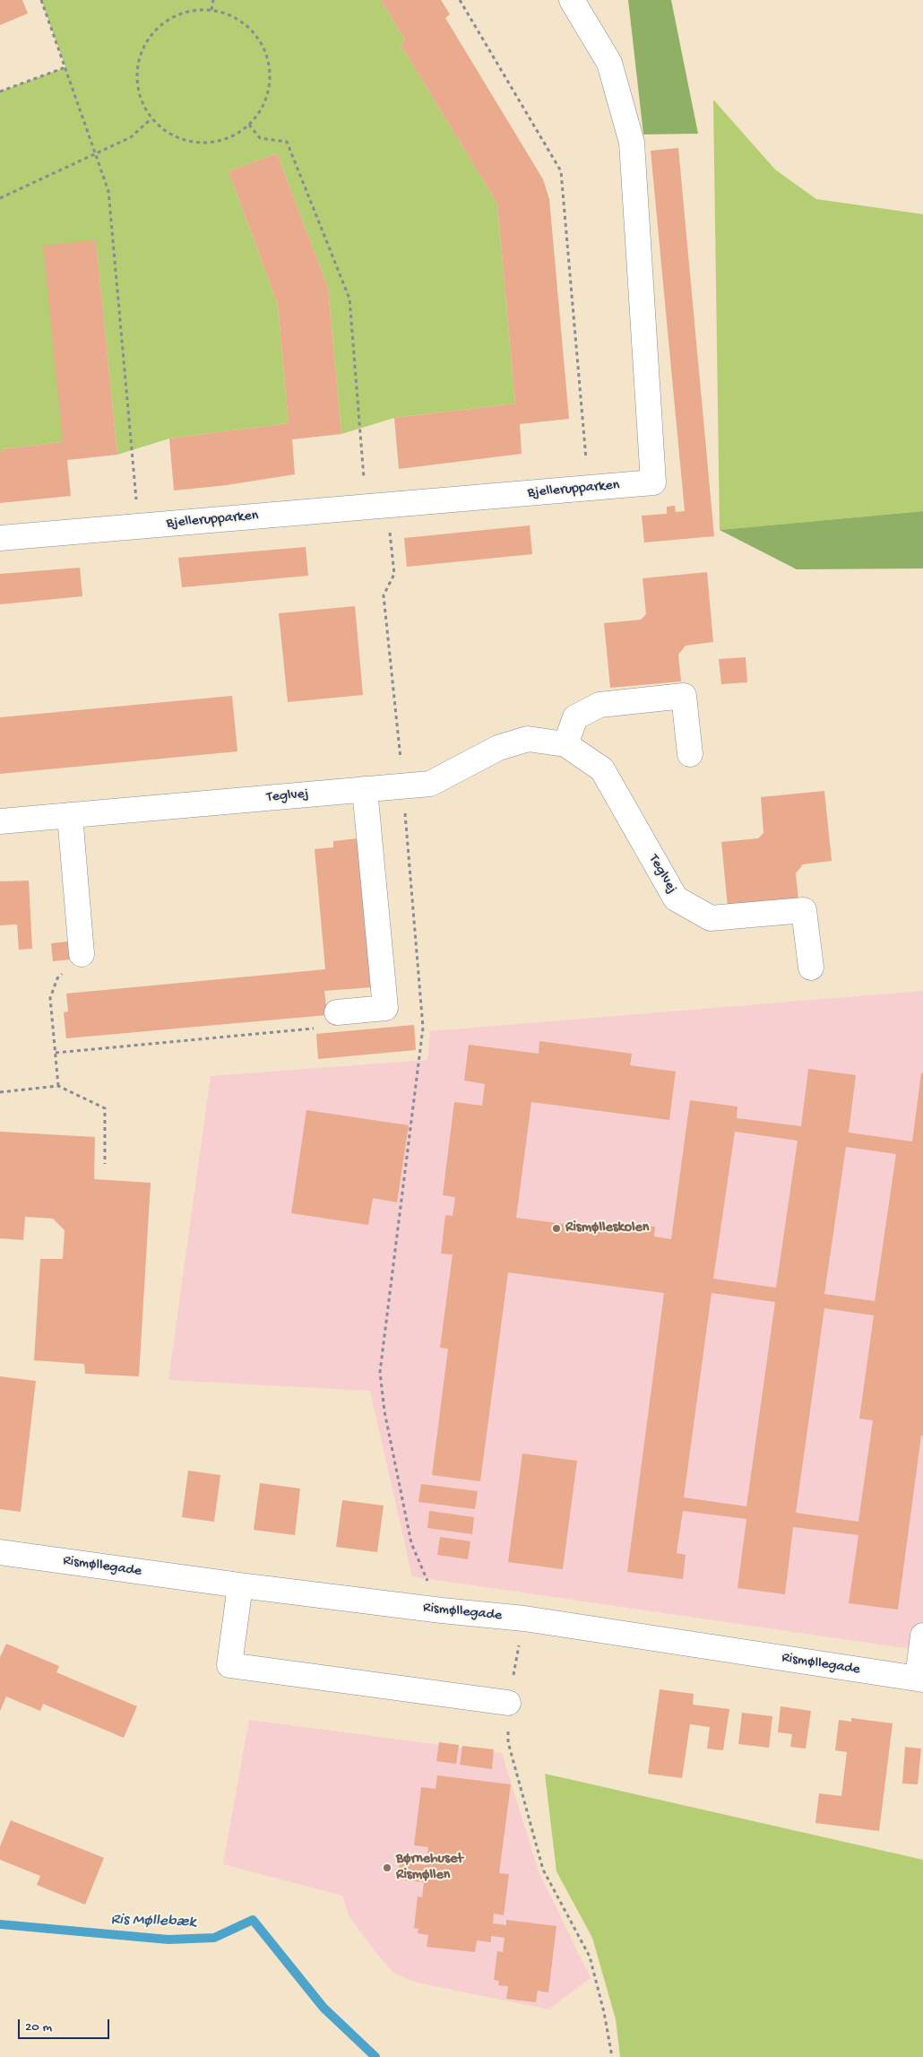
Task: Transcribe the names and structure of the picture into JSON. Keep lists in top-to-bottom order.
{
  "streets": {
    "street": ["Bjellerupparken", "Teglvej", "Rismøllegade"]
  },
  "water": ["Ris Møllebæk"],
  "places": ["Rismølleskolen", "Børnehuset Rismøllen"],
  "scale_bar": "20 m"
}
